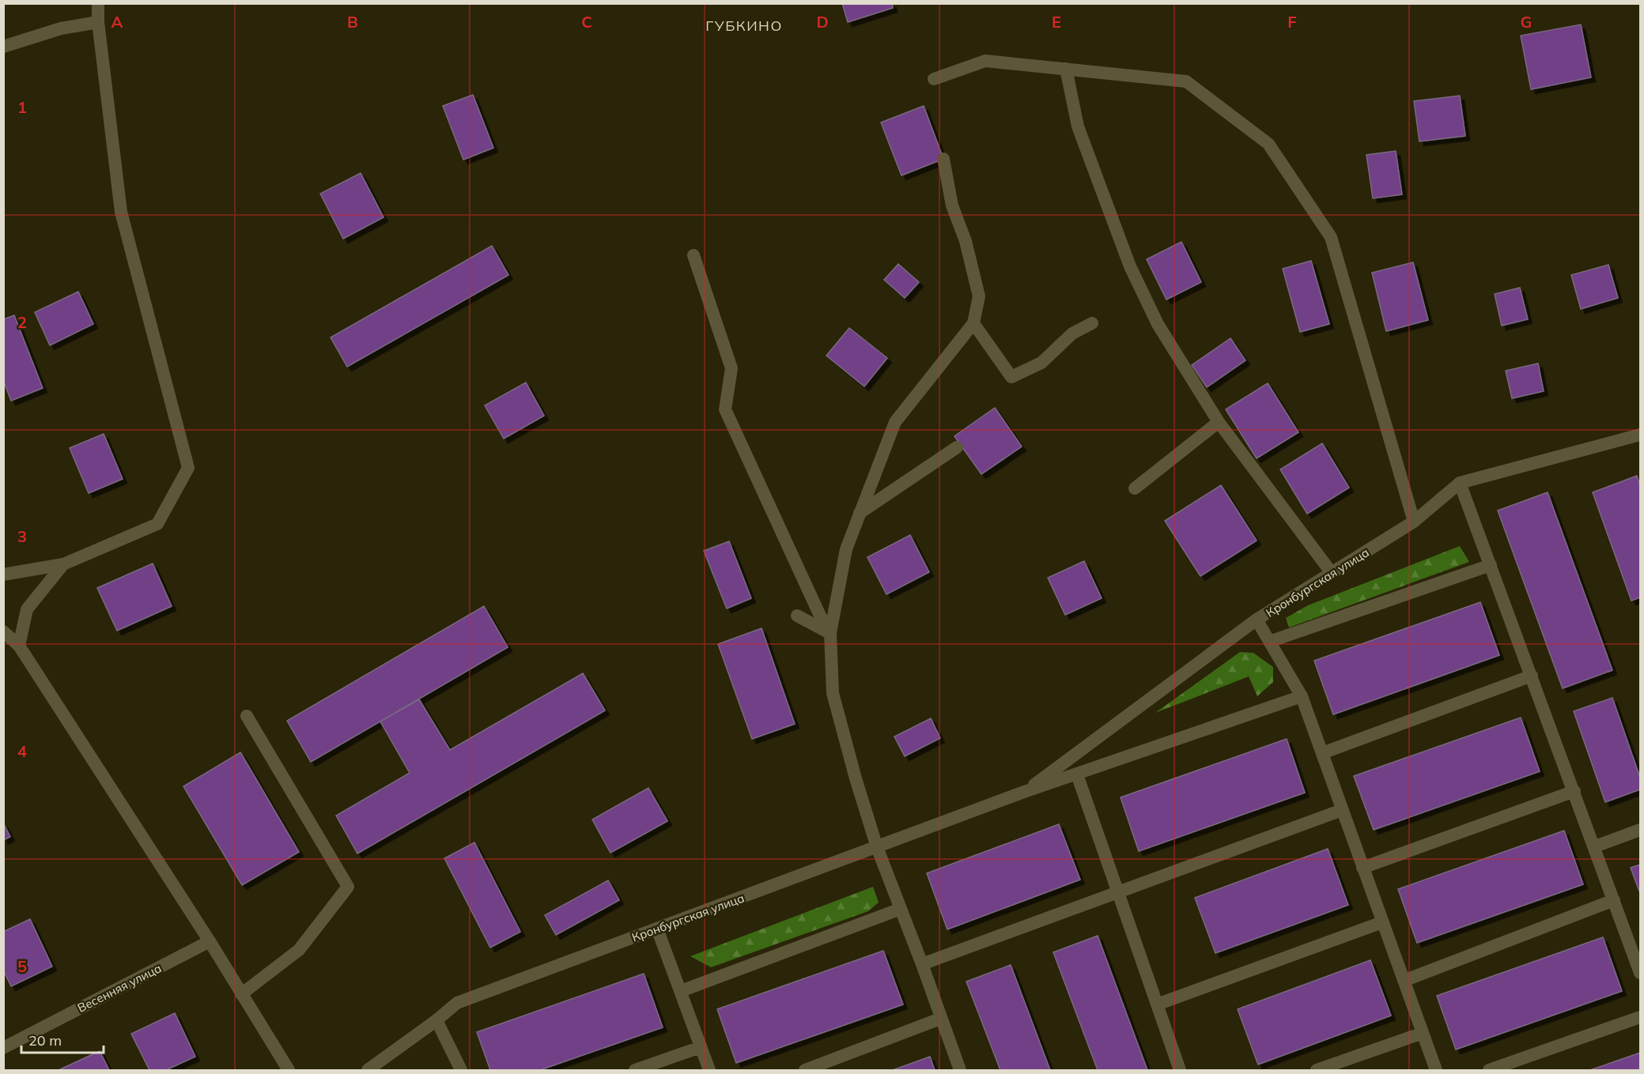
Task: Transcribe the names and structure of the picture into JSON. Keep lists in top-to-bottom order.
{
  "streets": {
    "street": ["Кронбургская улица", "Весенняя улица"]
  },
  "districts": ["ГУБКИНО"],
  "scale_bar": "20 m",
  "grid": {
    "columns": [
      "A",
      "B",
      "C",
      "D",
      "E",
      "F",
      "G"
    ],
    "rows": [
      "1",
      "2",
      "3",
      "4",
      "5"
    ]
  }
}
